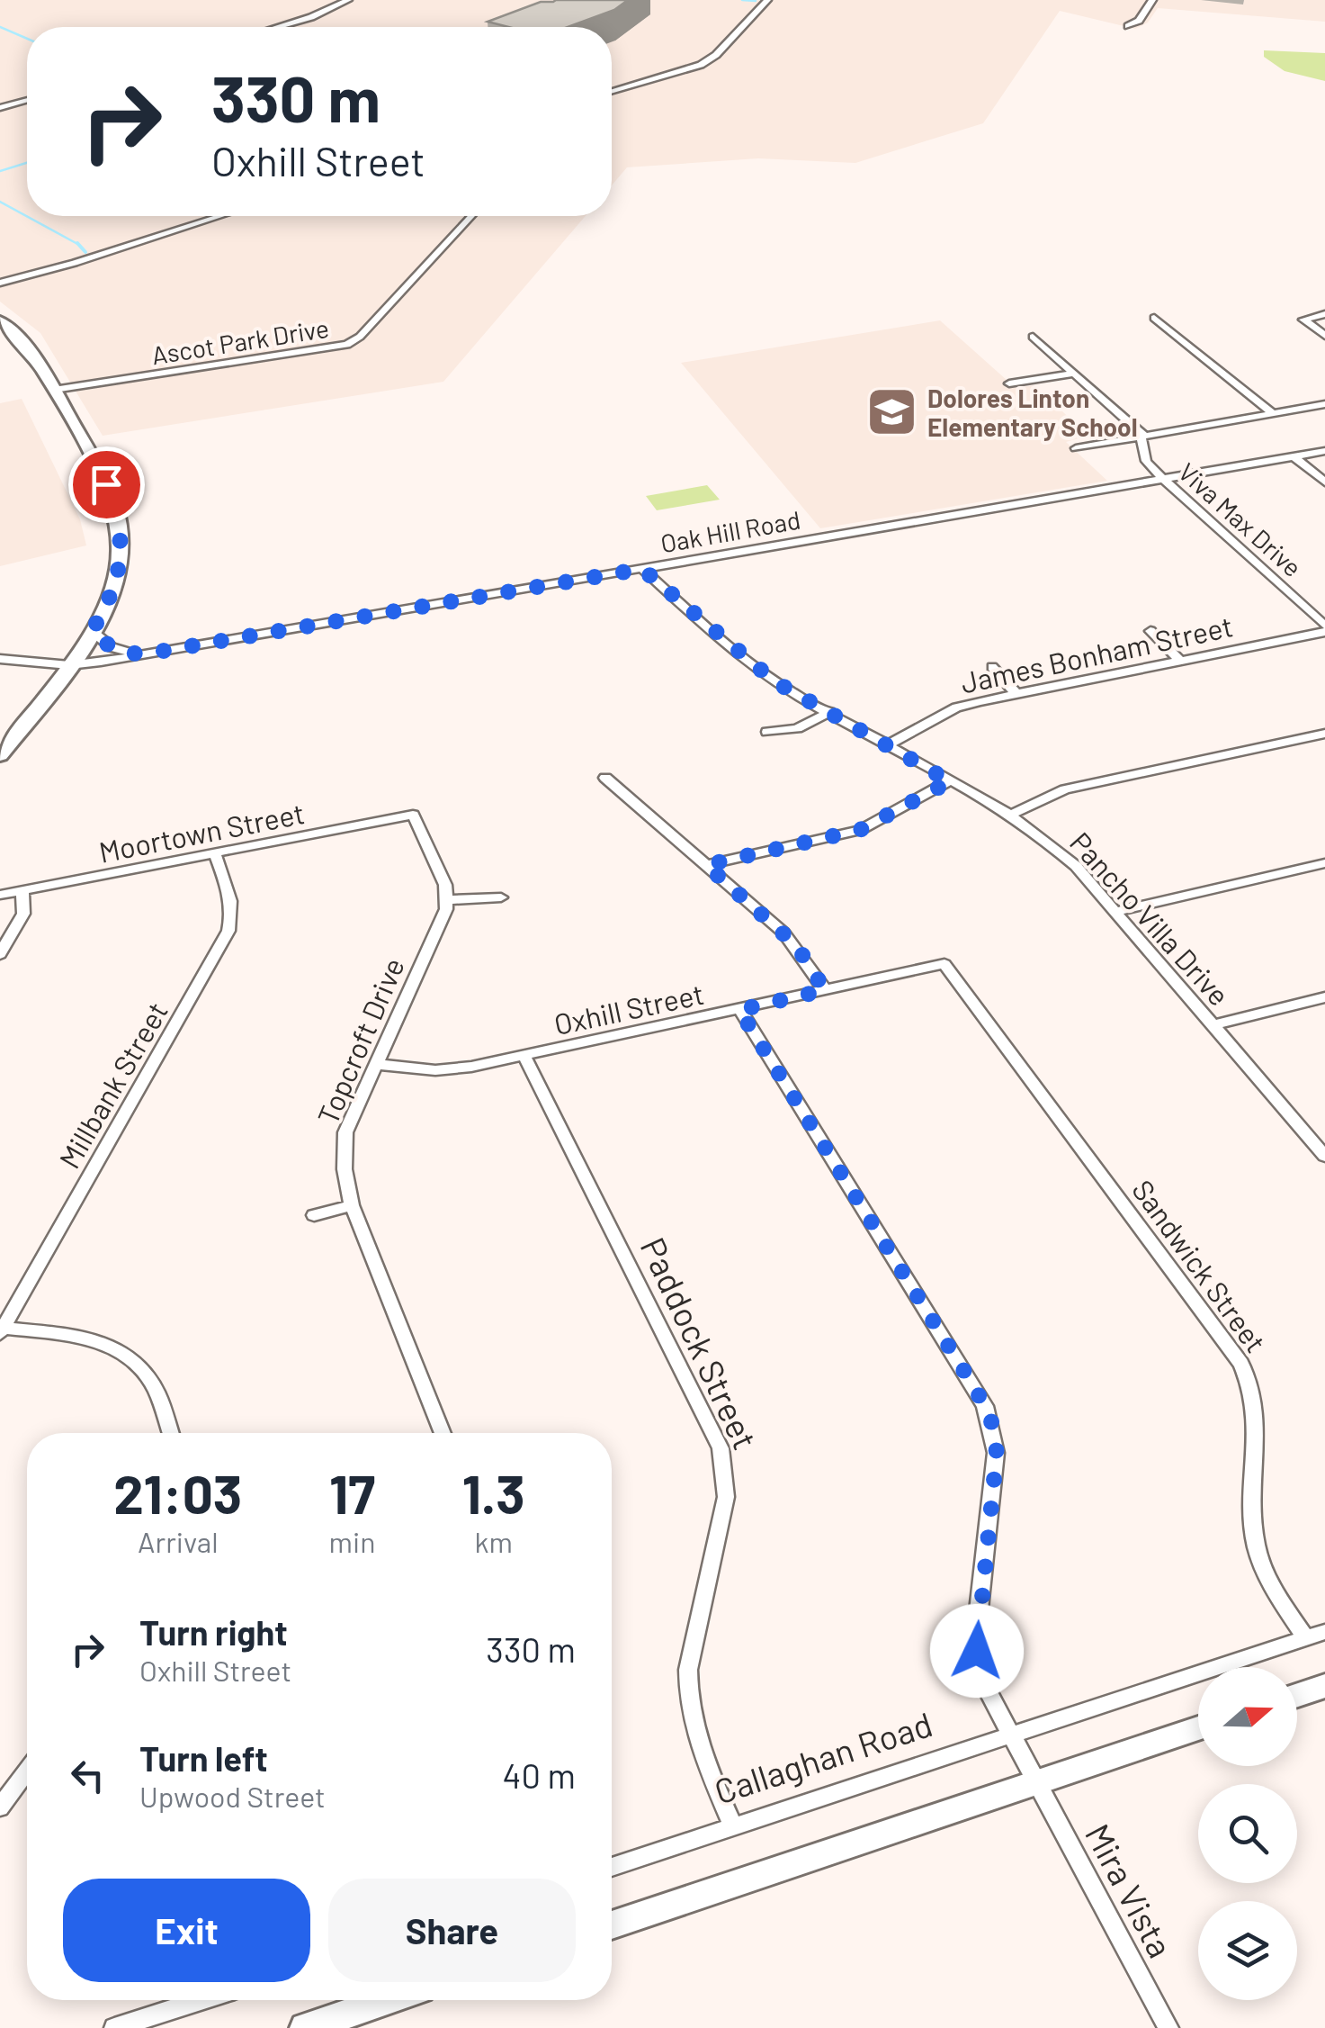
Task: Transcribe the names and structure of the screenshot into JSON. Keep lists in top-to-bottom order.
{
  "streets": {
    "street": [
      "Ascot Park Drive",
      "Viva Max Drive",
      "Oak Hill Road",
      "James Bonham Street",
      "Moortown Street",
      "Pancho Villa Drive",
      "Oxhill Street",
      "Topcroft Drive",
      "Millbank Street",
      "Sandwick Street",
      "Paddock Street",
      "Callaghan Road",
      "Mira Vista"
    ]
  },
  "crossings": [
    ["Viva Max Drive", "Oak Hill Road"],
    ["Viva Max Drive", "James Bonham Street"],
    ["Oak Hill Road", "Pancho Villa Drive"],
    ["James Bonham Street", "Pancho Villa Drive"],
    ["Moortown Street", "Topcroft Drive"],
    ["Moortown Street", "Millbank Street"],
    ["Oxhill Street", "Topcroft Drive"],
    ["Oxhill Street", "Sandwick Street"],
    ["Oxhill Street", "Paddock Street"],
    ["Oxhill Street", "Mira Vista"],
    ["Sandwick Street", "Callaghan Road"],
    ["Paddock Street", "Callaghan Road"],
    ["Callaghan Road", "Mira Vista"]
  ],
  "places": {
    "school or university": ["Dolores Linton Elementary School"]
  },
  "north": "right",
  "page": {
    "turn": ["330 m", "Oxhill Street"],
    "eta": [
      "21:03",
      "Arrival",
      "17",
      "min",
      "1.3",
      "km"
    ],
    "list": [
      {
        "name": "Turn right",
        "note": "Oxhill Street",
        "value": "330 m"
      },
      {
        "name": "Turn left",
        "note": "Upwood Street",
        "value": "40 m"
      }
    ],
    "buttons": ["Exit", "Share"]
  }
}
